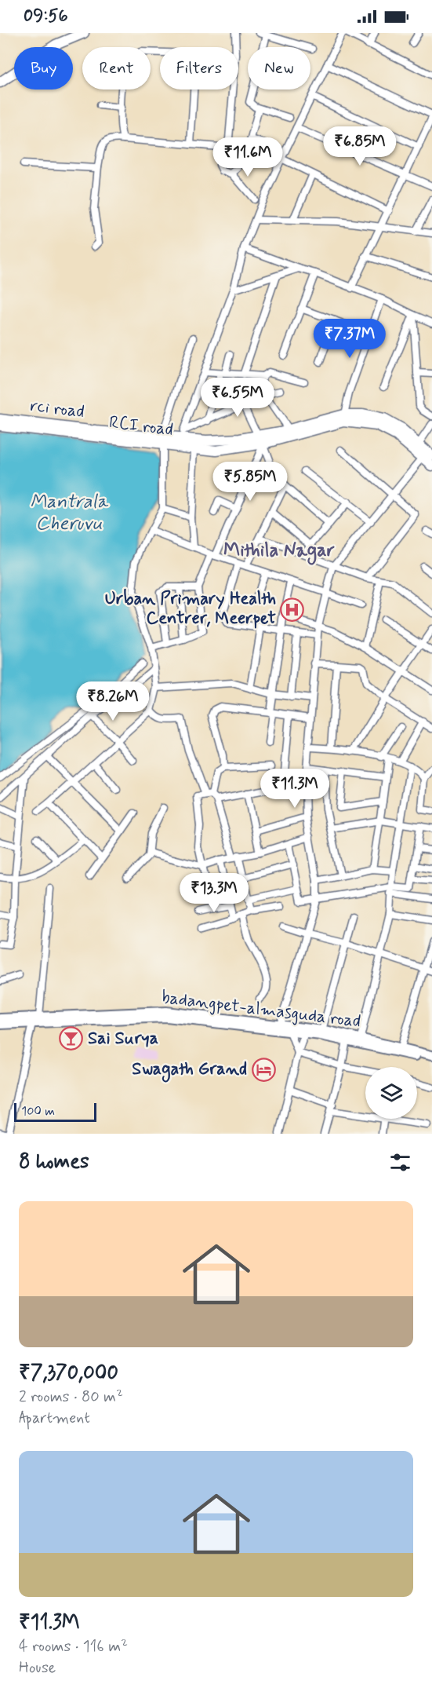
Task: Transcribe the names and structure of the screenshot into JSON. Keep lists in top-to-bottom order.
{
  "streets": {
    "main road": ["rci road", "RCI road"],
    "street": ["badangpet-almasguda road"]
  },
  "crossings": [
    ["rci road", "RCI road"]
  ],
  "districts": ["Mithila Nagar"],
  "water": ["Mantrala Cheruvu"],
  "places": {
    "hospital": ["Urban Primary Health Centrer, Meerpet"],
    "bar": ["Sai Surya"],
    "hotel": ["Swagath Grand"]
  },
  "scale_bar": "100 m",
  "page": {
    "status": "09:56",
    "chip": [
      "Buy",
      "Rent",
      "Filters",
      "New"
    ],
    "price": [
      "₹6.85M",
      "₹11.6M",
      "₹7.37M",
      "₹6.55M",
      "₹5.85M",
      "₹8.26M",
      "₹11.3M",
      "₹13.3M"
    ],
    "scale": "100 m",
    "heading": "8 homes",
    "list": [
      {
        "name": "₹7,370,000",
        "note": "2 rooms · 80 m² · Apartment"
      },
      {
        "name": "₹11.3M",
        "note": "4 rooms · 116 m² · House"
      }
    ]
  }
}
